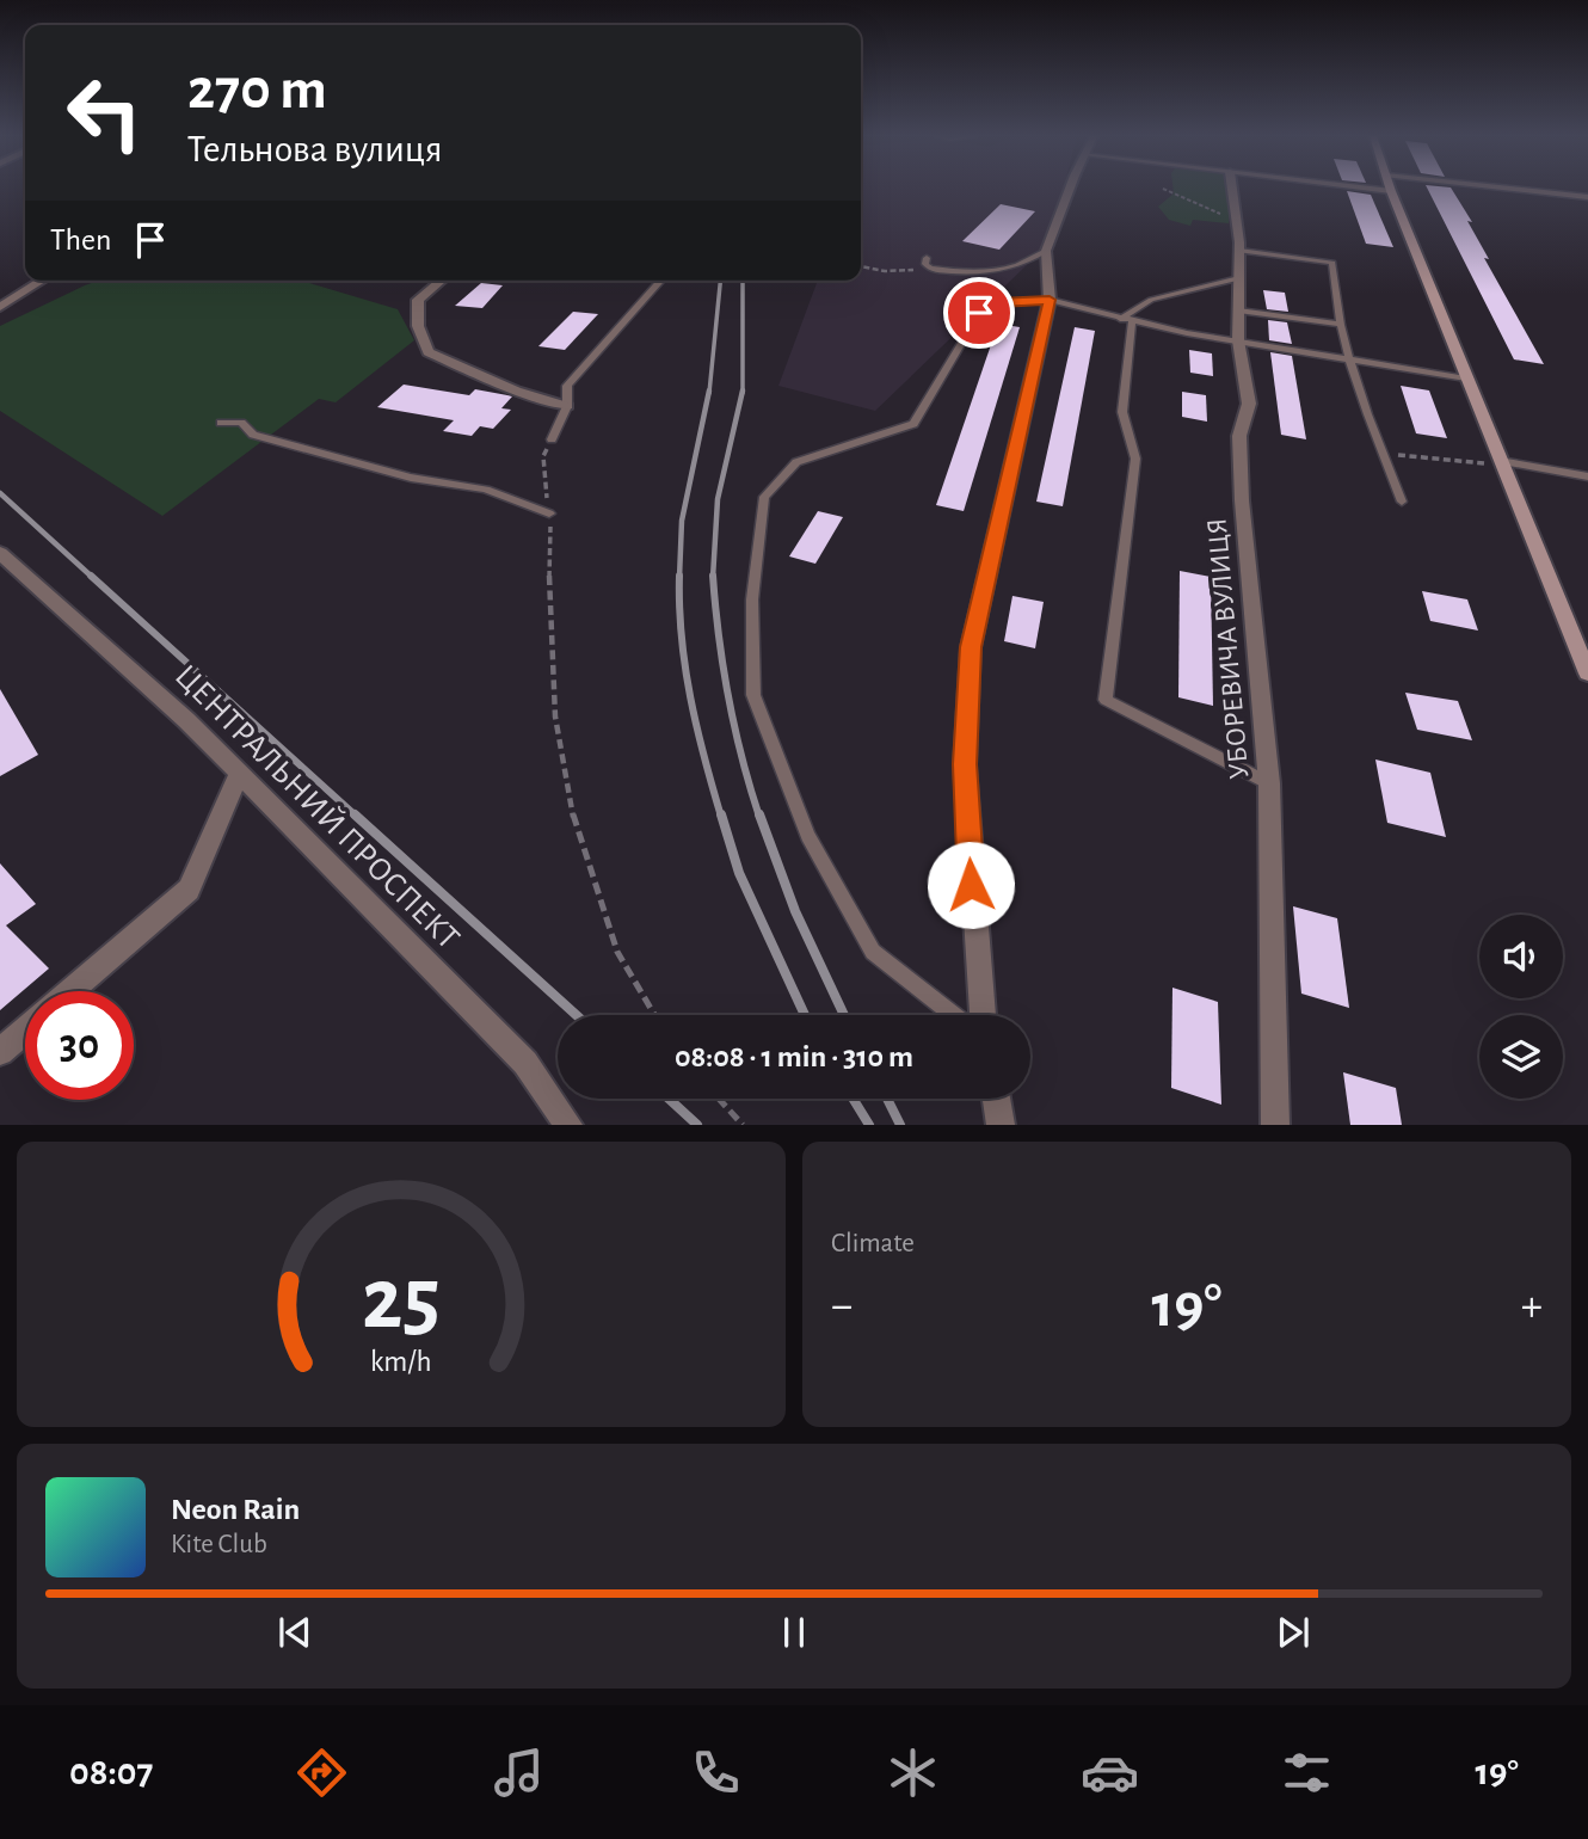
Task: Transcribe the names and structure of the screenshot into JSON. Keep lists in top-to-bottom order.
{
  "streets": {
    "street": ["УБОРЕВИЧА ВУЛИЦЯ", "ЦЕНТРАЛЬНИЙ ПРОСПЕКТ"]
  },
  "page": {
    "turn": ["270 m", "Тельнова вулиця"],
    "then": "Then",
    "limit": "30",
    "trip": "08:08 · 1 min · 310 m",
    "tile": "Climate",
    "heat": ["−", "19°", "+"],
    "song": ["Neon Rain", "Kite Club"],
    "tabs": ["08:07", "19°"],
    "gauge": ["25", "km/h"]
  }
}
